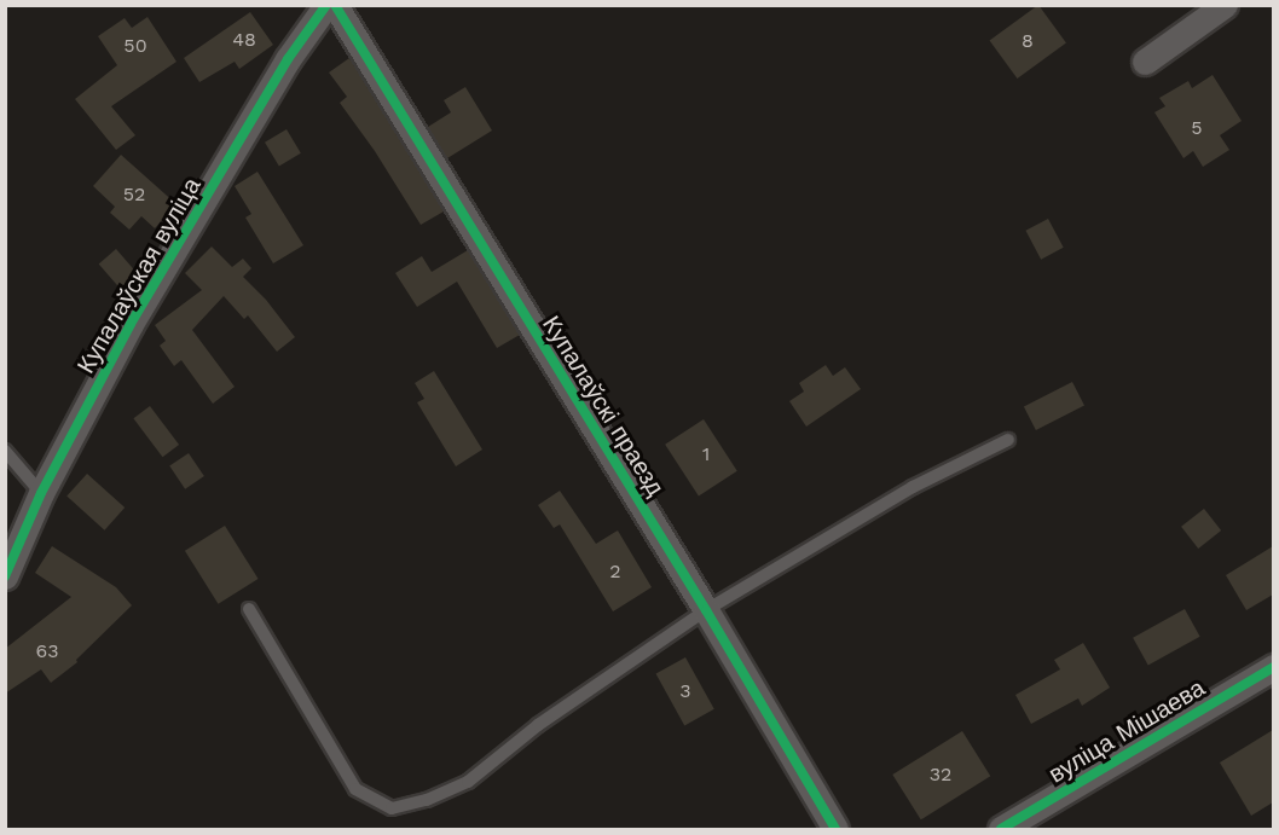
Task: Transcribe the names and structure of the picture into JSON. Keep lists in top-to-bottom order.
{
  "streets": {
    "street": ["Купалаўская вуліца", "Купалаўскі праезд", "вуліца Мішаева"]
  },
  "house_numbers": [
    "48",
    "8",
    "50",
    "5",
    "52",
    "1",
    "2",
    "63",
    "3",
    "32"
  ]
}
